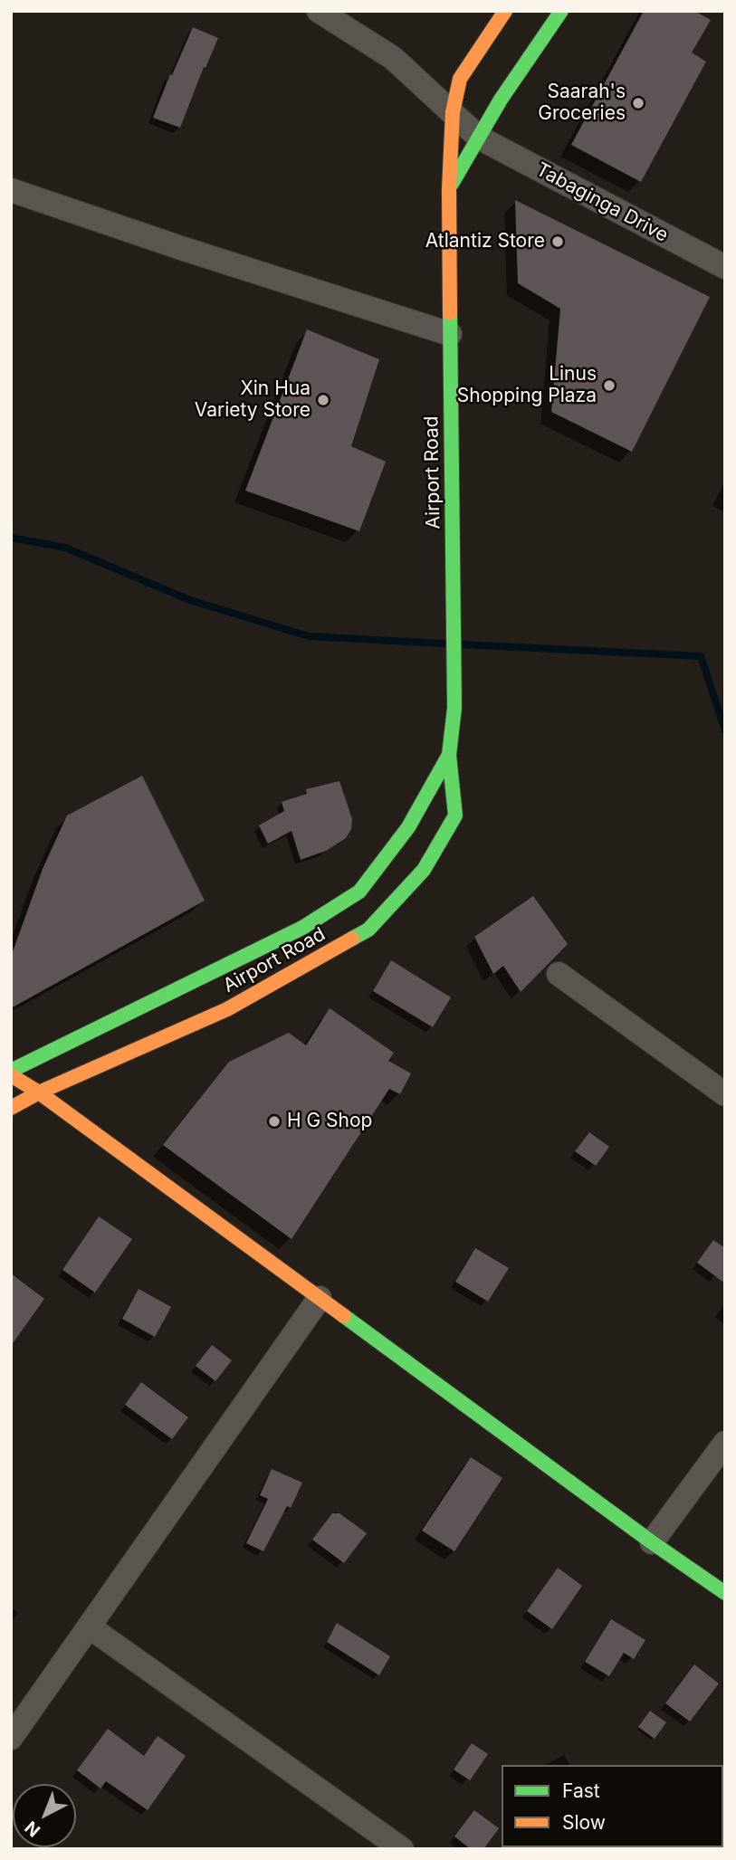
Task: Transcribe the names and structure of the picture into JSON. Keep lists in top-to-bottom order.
{
  "streets": {
    "street": ["Tabaginga Drive", "Airport Road"]
  },
  "crossings": [
    ["Tabaginga Drive", "Airport Road"]
  ],
  "places": [
    "Saarah's Groceries",
    "Atlantiz Store",
    "Linus Shopping Plaza",
    "Xin Hua Variety Store",
    "H G Shop"
  ],
  "legend": ["Fast", "Slow"],
  "north": "bottom left"
}
